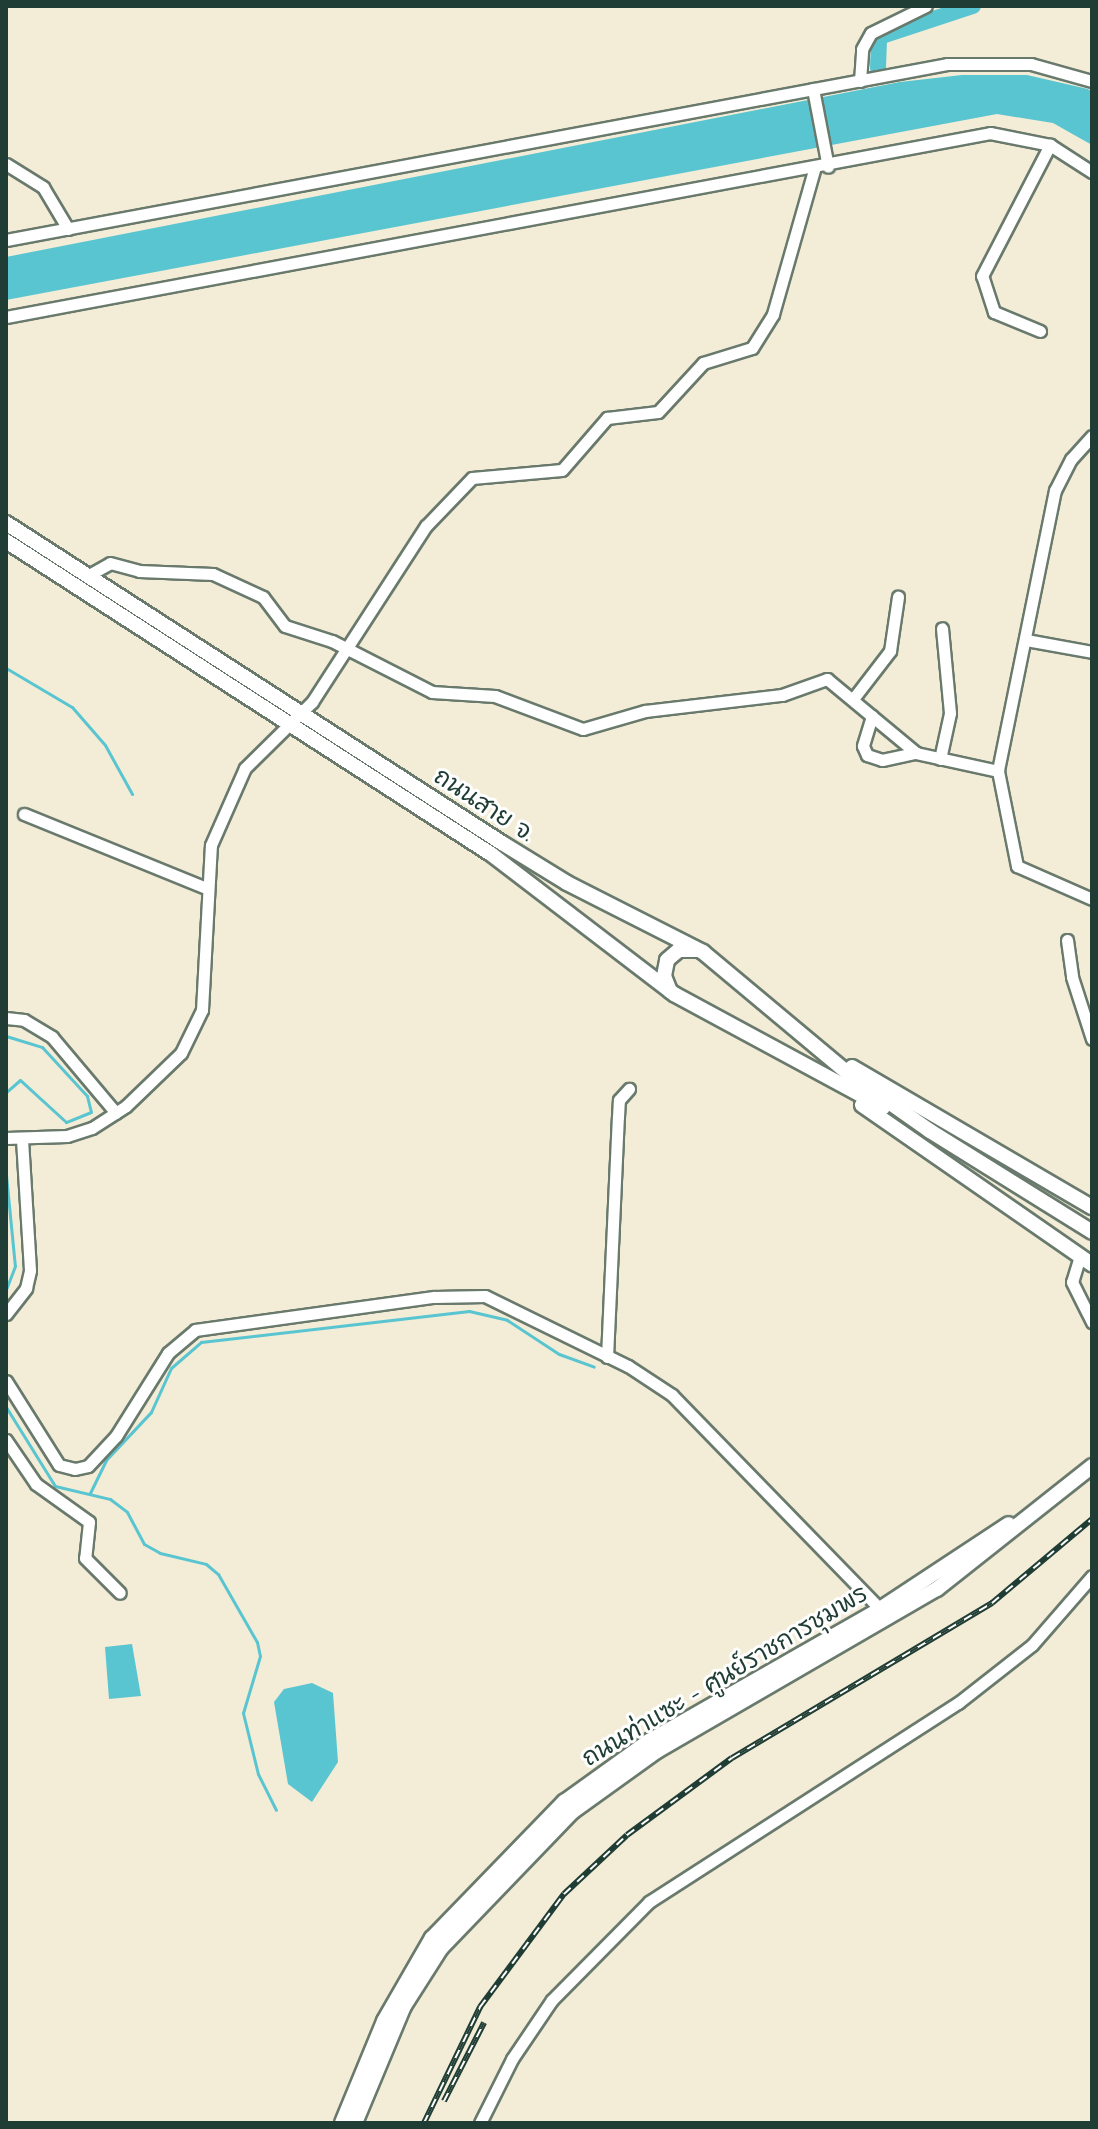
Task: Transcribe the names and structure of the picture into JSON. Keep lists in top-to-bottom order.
{
  "streets": {
    "main road": ["ถนนสาย จ.", "ถนนท่าแซะ - ศูนย์ราชการชุมพร"]
  }
}
